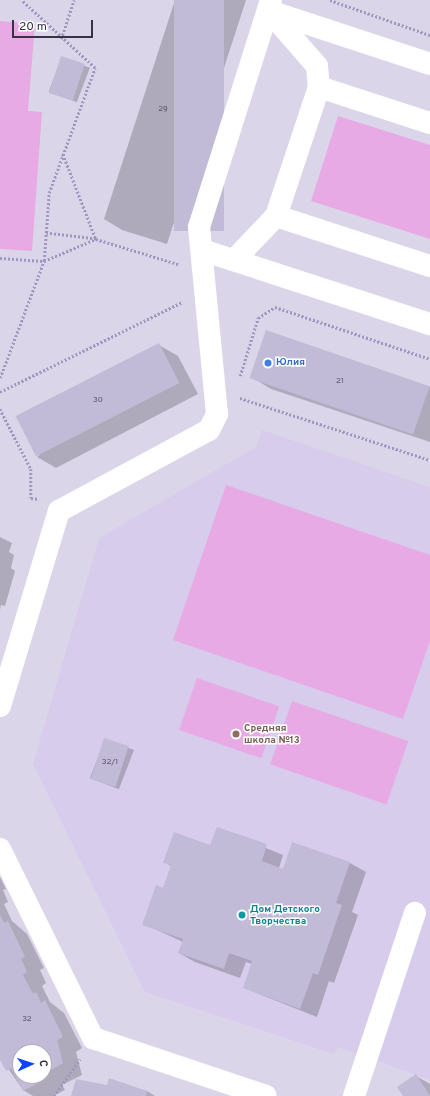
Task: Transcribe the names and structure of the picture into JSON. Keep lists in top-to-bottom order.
{
  "places": ["Юлия", "Средняя школа №13", "Дом Детского Творчества"],
  "house_numbers": [
    "29",
    "21",
    "30",
    "32/1",
    "32"
  ],
  "scale_bar": "20 m",
  "north": "right"
}
